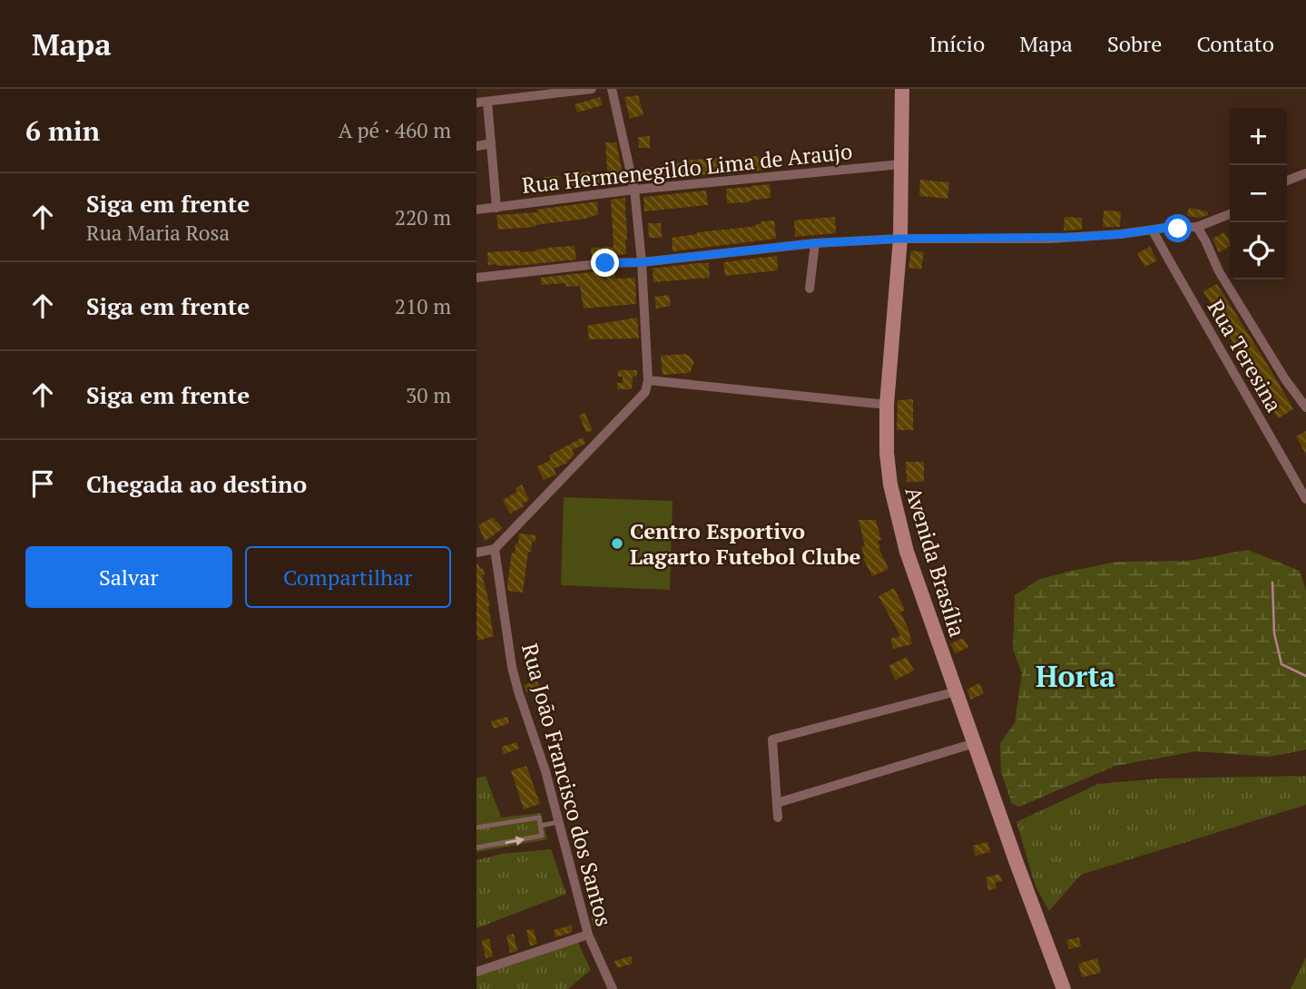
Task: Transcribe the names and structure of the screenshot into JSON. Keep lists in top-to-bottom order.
{
  "streets": {
    "main road": ["Avenida Brasília"],
    "street": ["Rua Hermenegildo Lima de Araujo", "Rua Teresina", "Rua João Francisco dos Santos"]
  },
  "crossings": [
    ["Rua Hermenegildo Lima de Araujo", "Avenida Brasília"]
  ],
  "districts": ["Horta"],
  "places": ["Centro Esportivo Lagarto Futebol Clube"],
  "page": {
    "header": "Mapa",
    "nav": [
      "Início",
      "Mapa",
      "Sobre",
      "Contato"
    ],
    "heading": ["6 min", "A pé · 460 m"],
    "map_buttons": ["+", "−"],
    "list": [
      ["Siga em frente", "Rua Maria Rosa", "220 m"],
      ["Siga em frente", "210 m"],
      ["Siga em frente", "30 m"],
      "Chegada ao destino"
    ],
    "buttons": ["Salvar", "Compartilhar"]
  }
}
